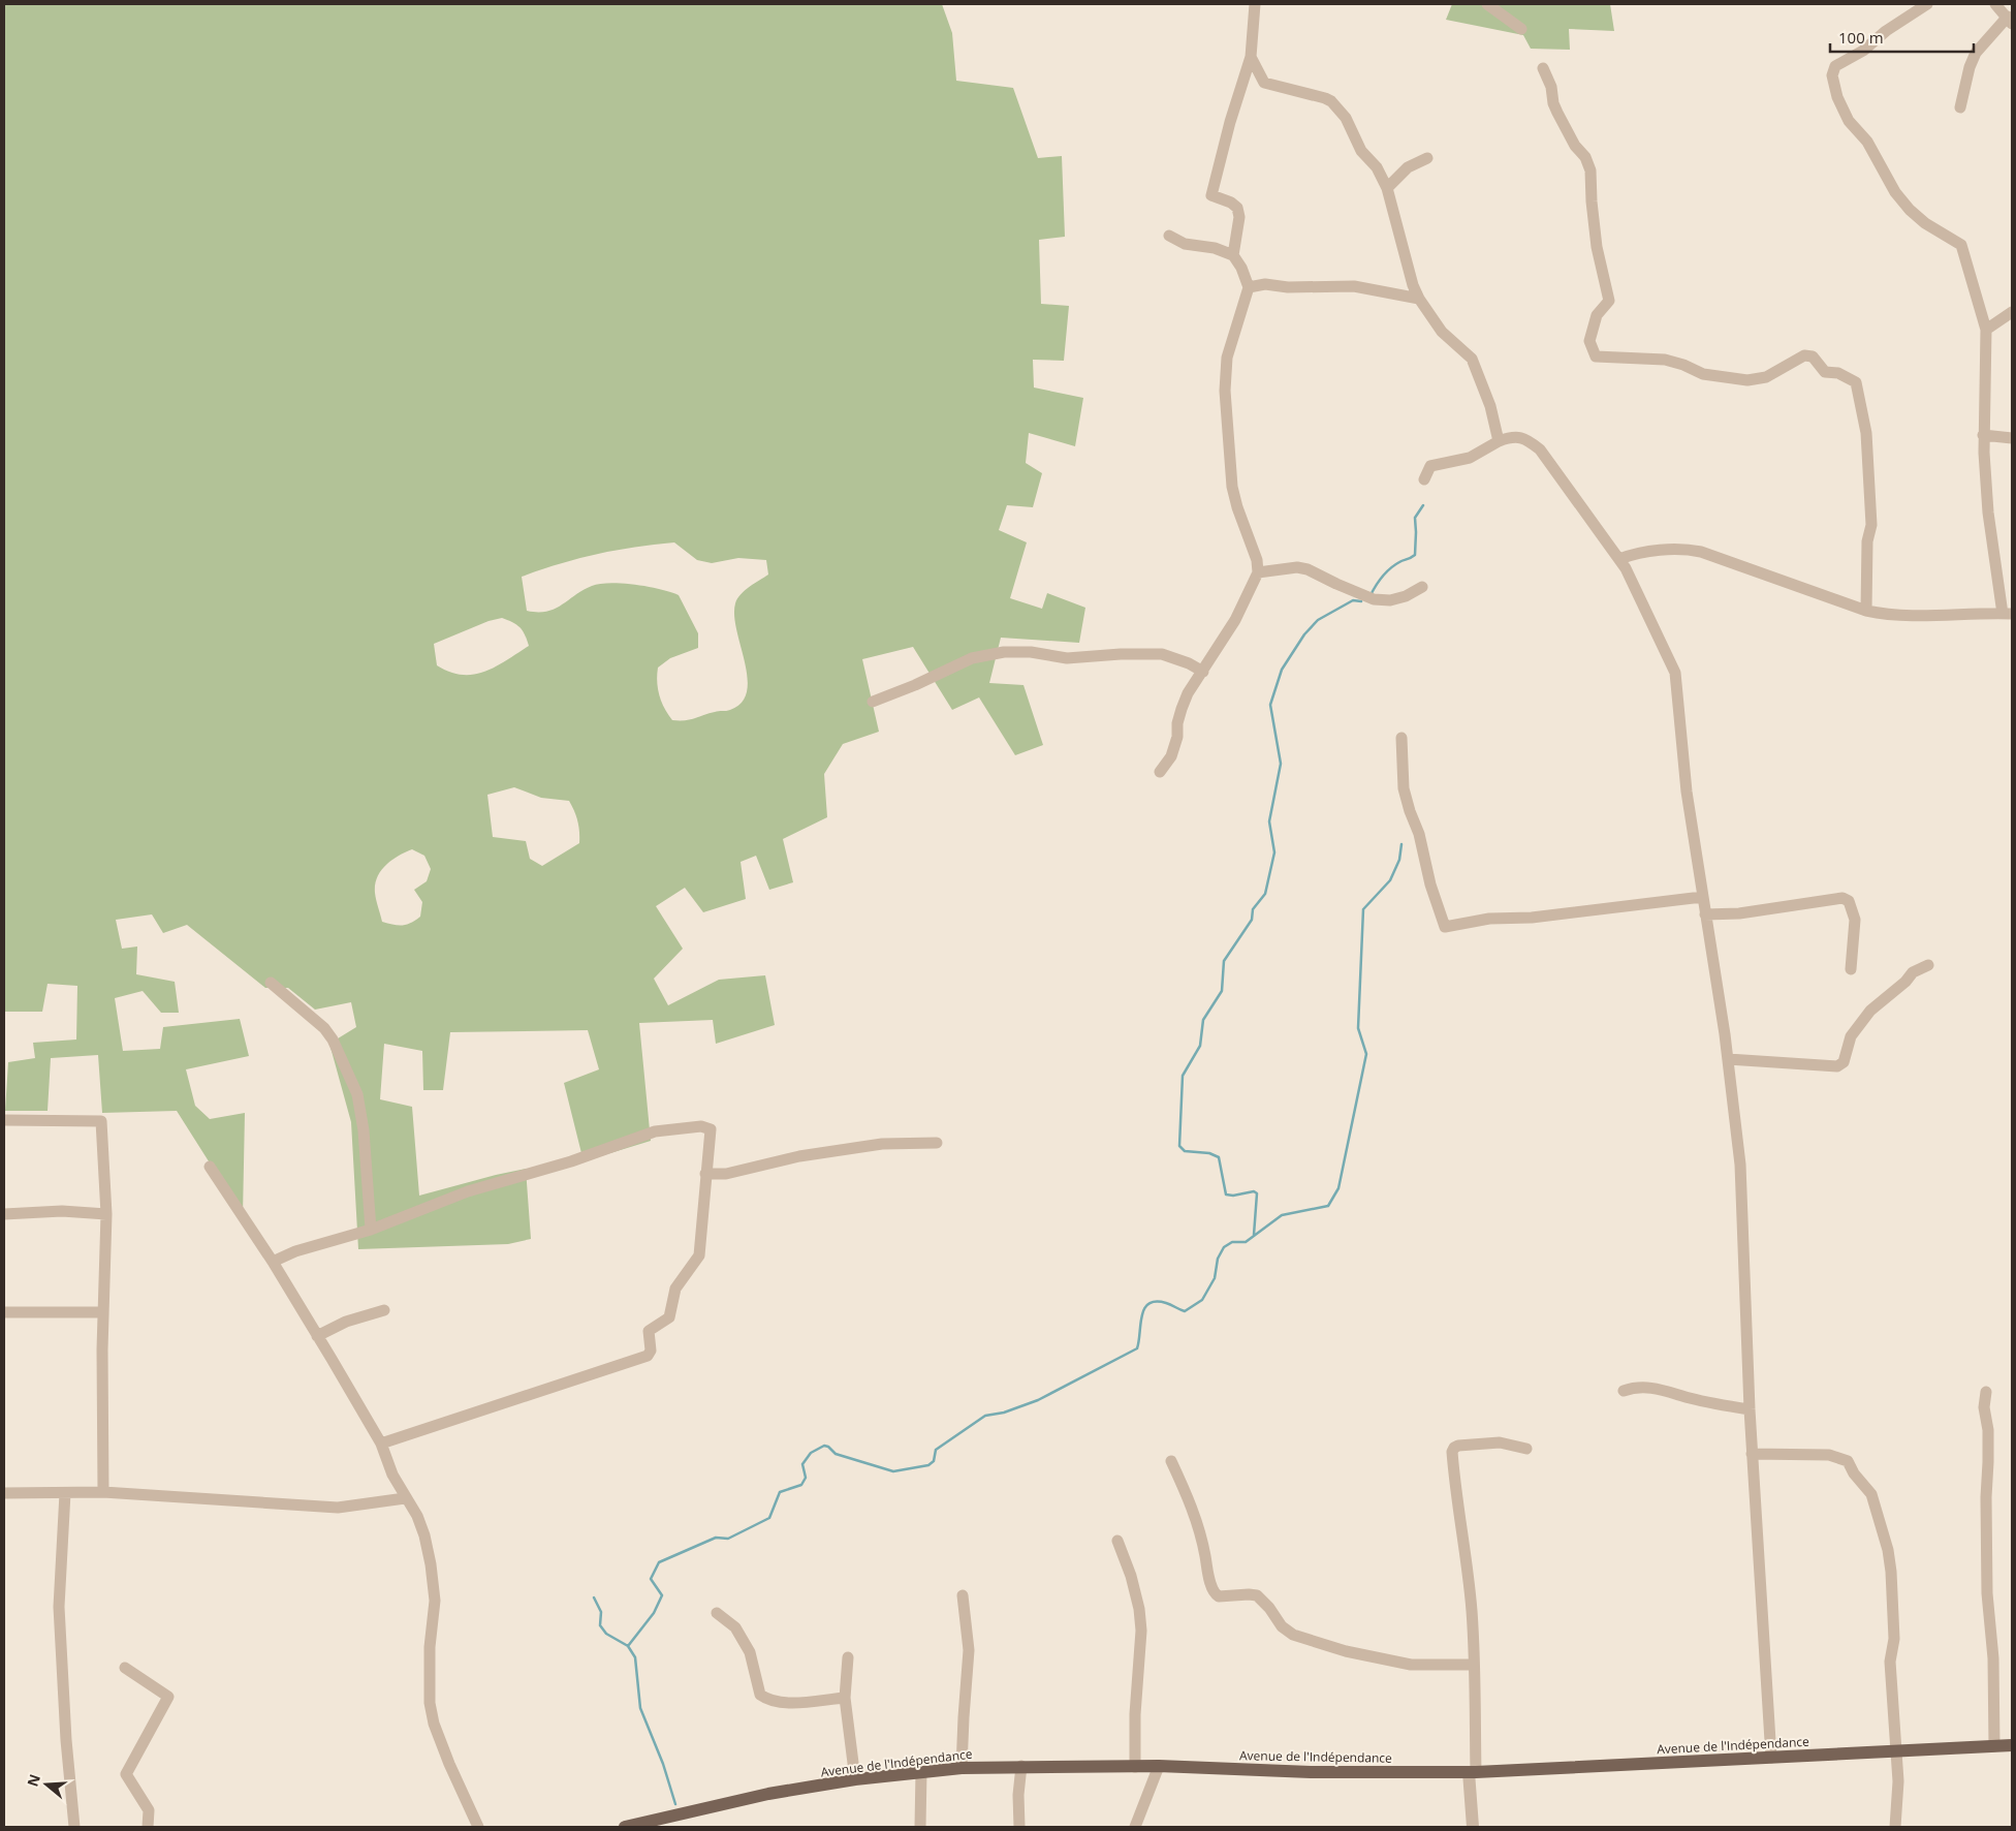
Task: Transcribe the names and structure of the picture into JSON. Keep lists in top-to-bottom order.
{
  "streets": {
    "main road": ["Avenue de l'Indépendance"]
  },
  "scale_bar": "100 m",
  "north": "left"
}
